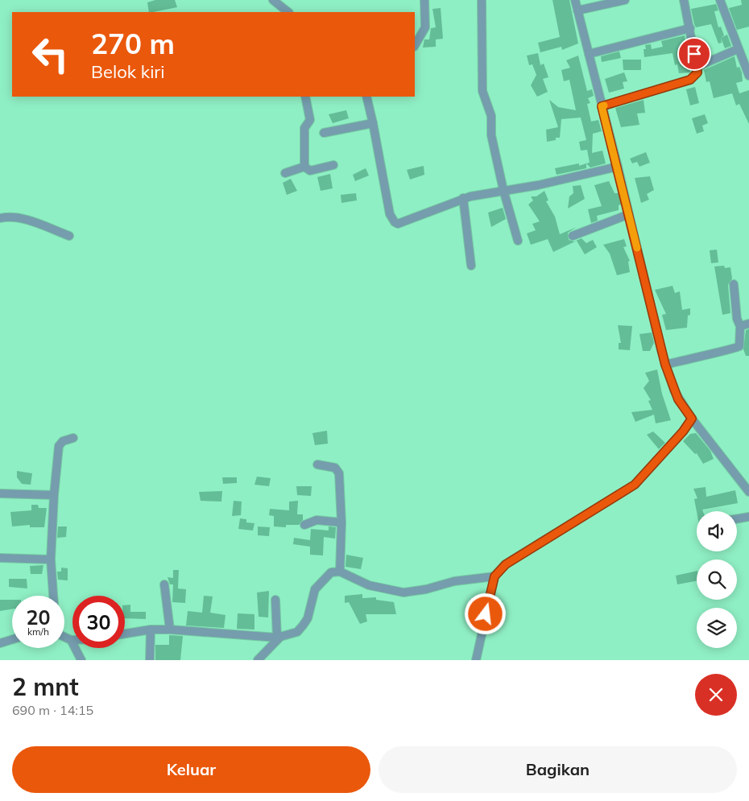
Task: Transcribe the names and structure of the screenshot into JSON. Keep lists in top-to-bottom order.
{
  "page": {
    "turn": ["270 m", "Belok kiri"],
    "speed": "20 km/h",
    "limit": "30",
    "heading": ["2 mnt", "690 m · 14:15"],
    "buttons": ["Keluar", "Bagikan"]
  }
}
